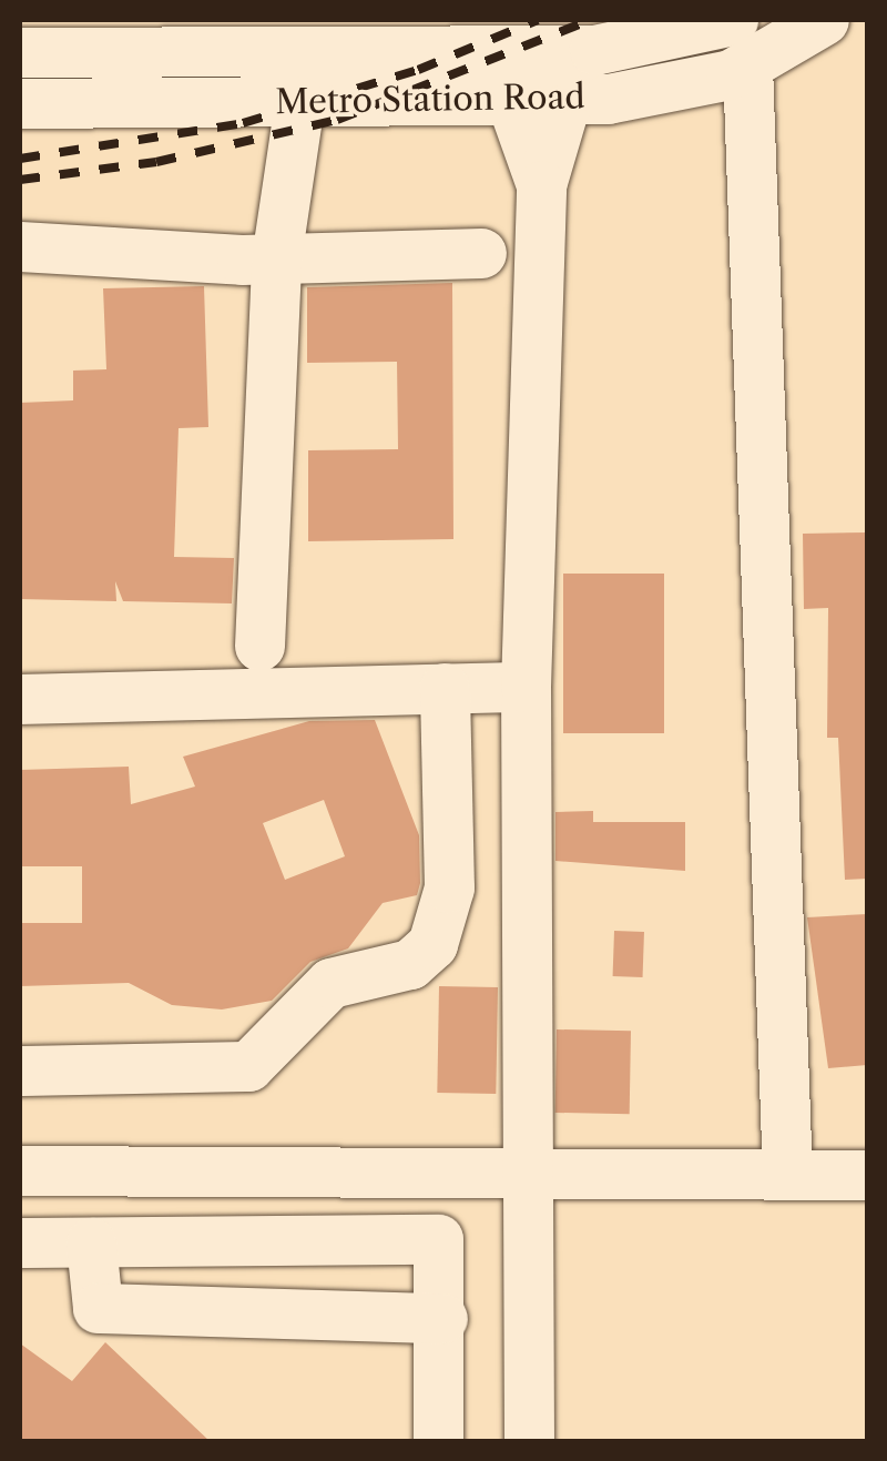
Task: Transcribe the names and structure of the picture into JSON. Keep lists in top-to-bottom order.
{
  "streets": {
    "street": ["Metro Station Road"]
  }
}
